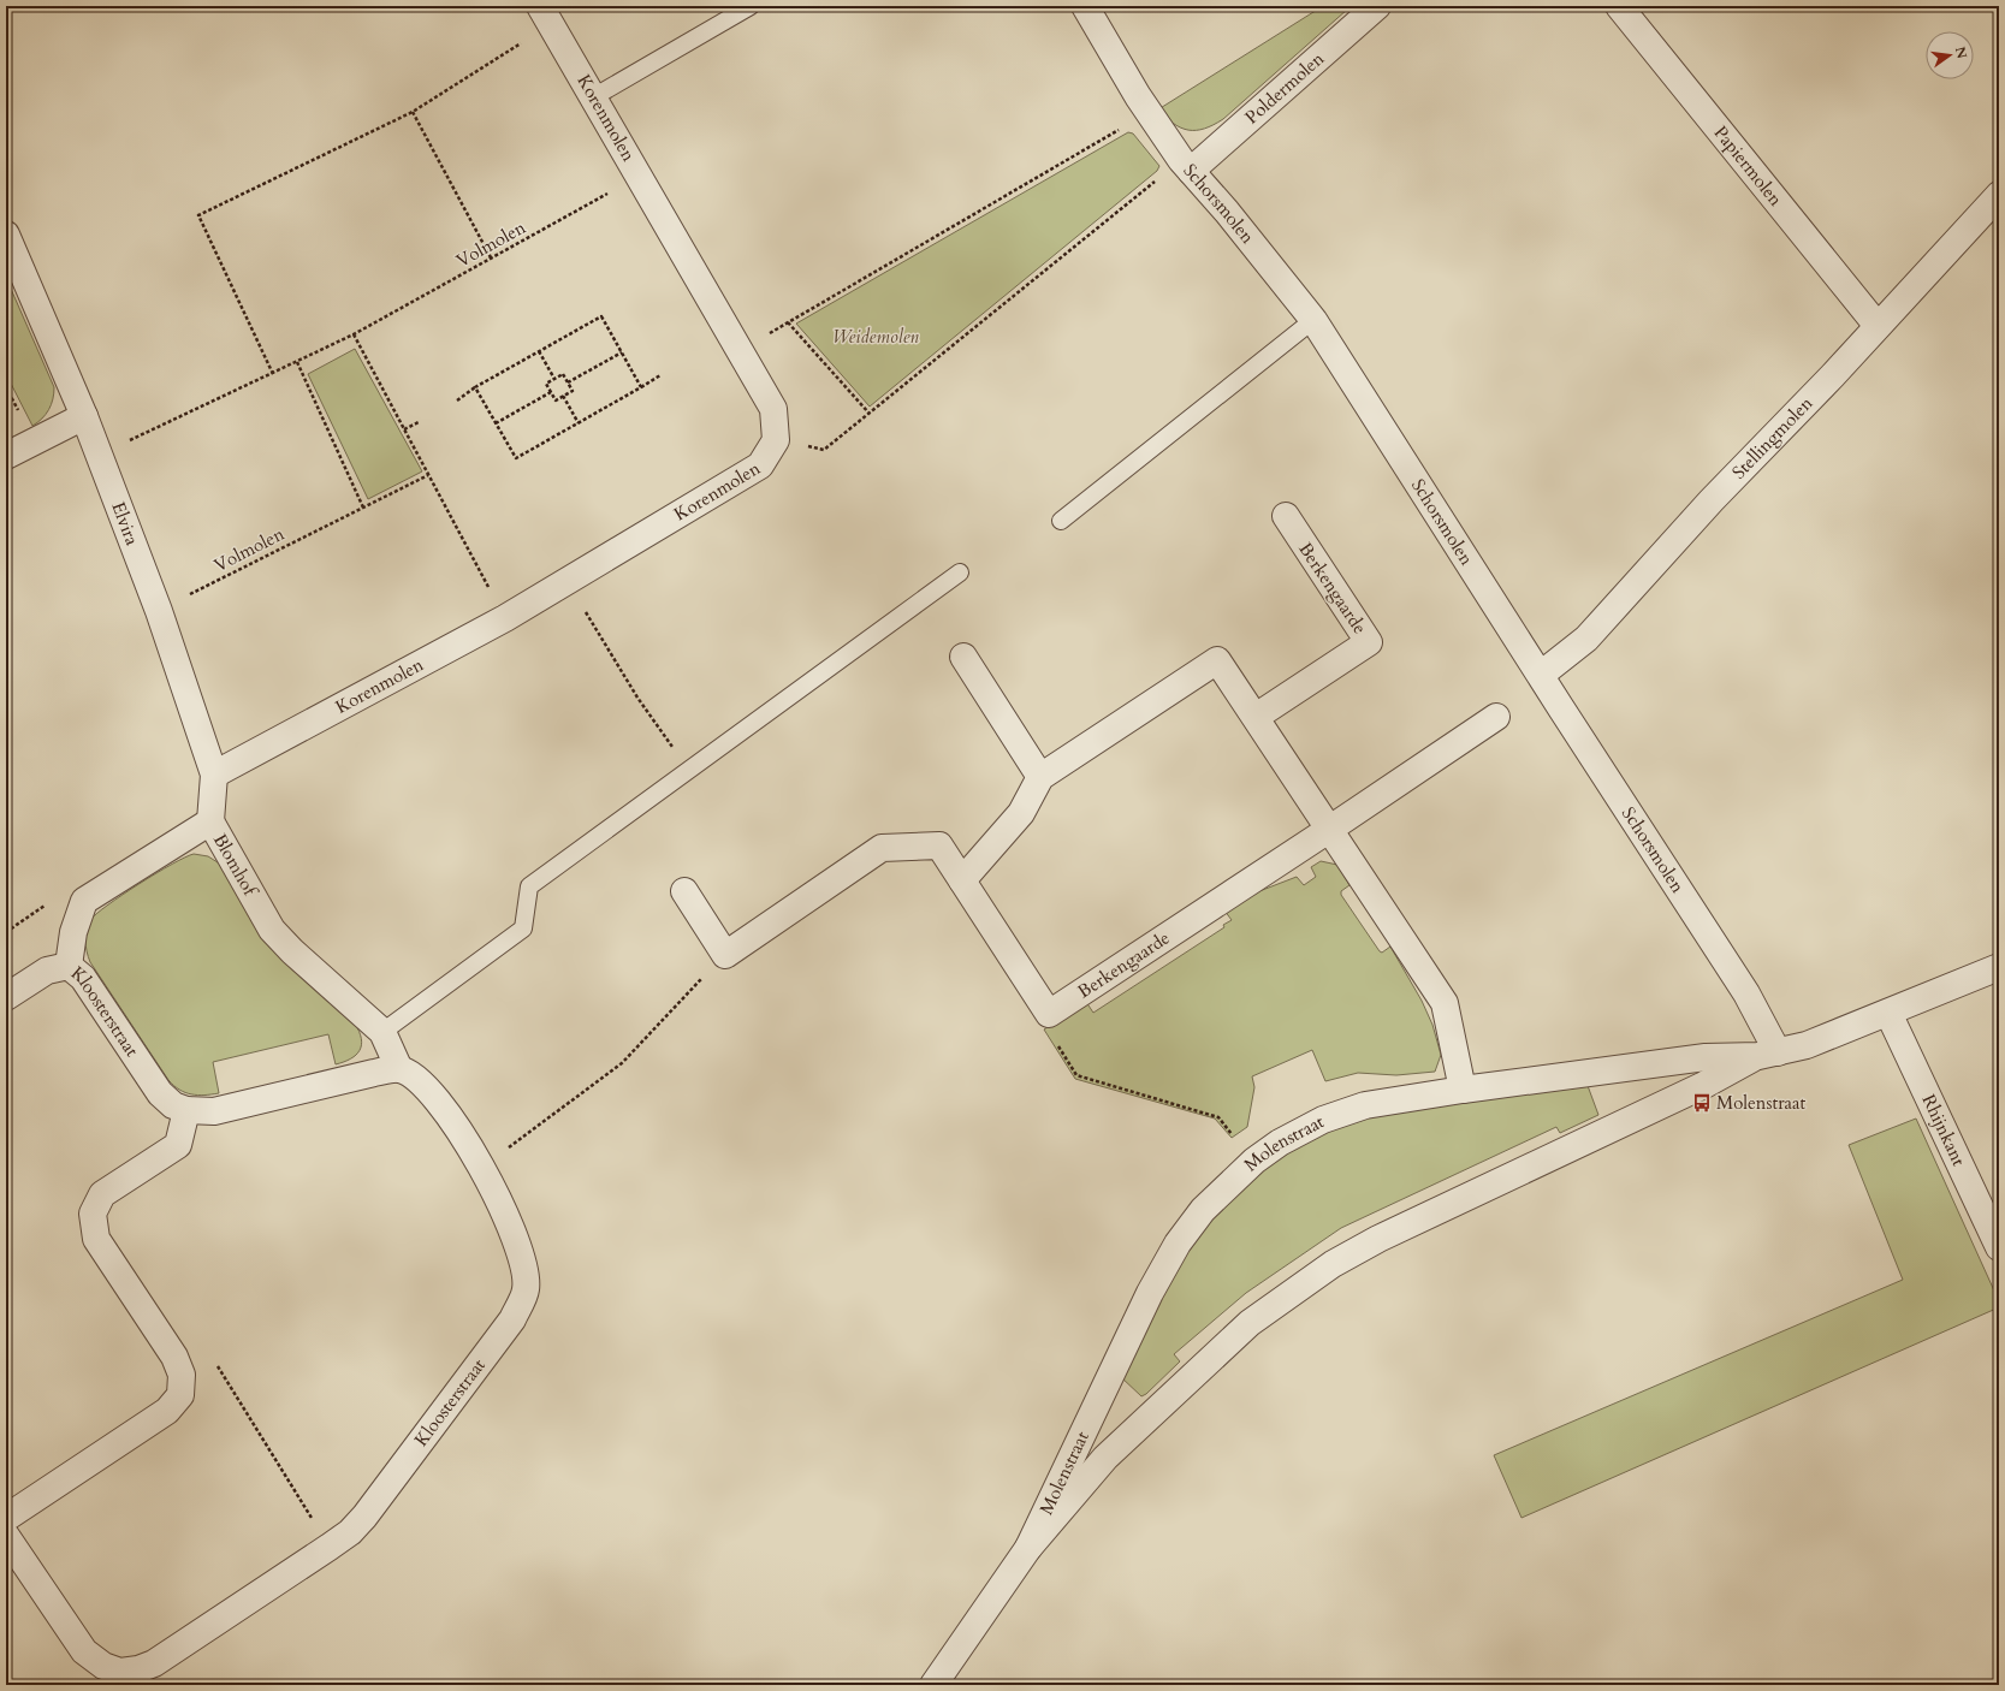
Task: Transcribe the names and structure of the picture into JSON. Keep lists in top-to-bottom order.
{
  "streets": {
    "street": [
      "Poldermolen",
      "Korenmolen",
      "Papiermolen",
      "Schorsmolen",
      "Stellingmolen",
      "Elvira",
      "Berkengaarde",
      "Blomhof",
      "Kloosterstraat",
      "Rhijnkant",
      "Molenstraat"
    ],
    "path": ["Volmolen"]
  },
  "crossings": [
    ["Poldermolen", "Schorsmolen"],
    ["Korenmolen", "Volmolen"],
    ["Korenmolen", "Elvira"],
    ["Papiermolen", "Stellingmolen"],
    ["Schorsmolen", "Stellingmolen"],
    ["Schorsmolen", "Molenstraat"],
    ["Volmolen", "Elvira"],
    ["Elvira", "Blomhof"],
    ["Blomhof", "Kloosterstraat"],
    ["Rhijnkant", "Molenstraat"]
  ],
  "parks": ["Weidemolen"],
  "places": {
    "bus stop": ["Molenstraat"]
  },
  "north": "right"
}
